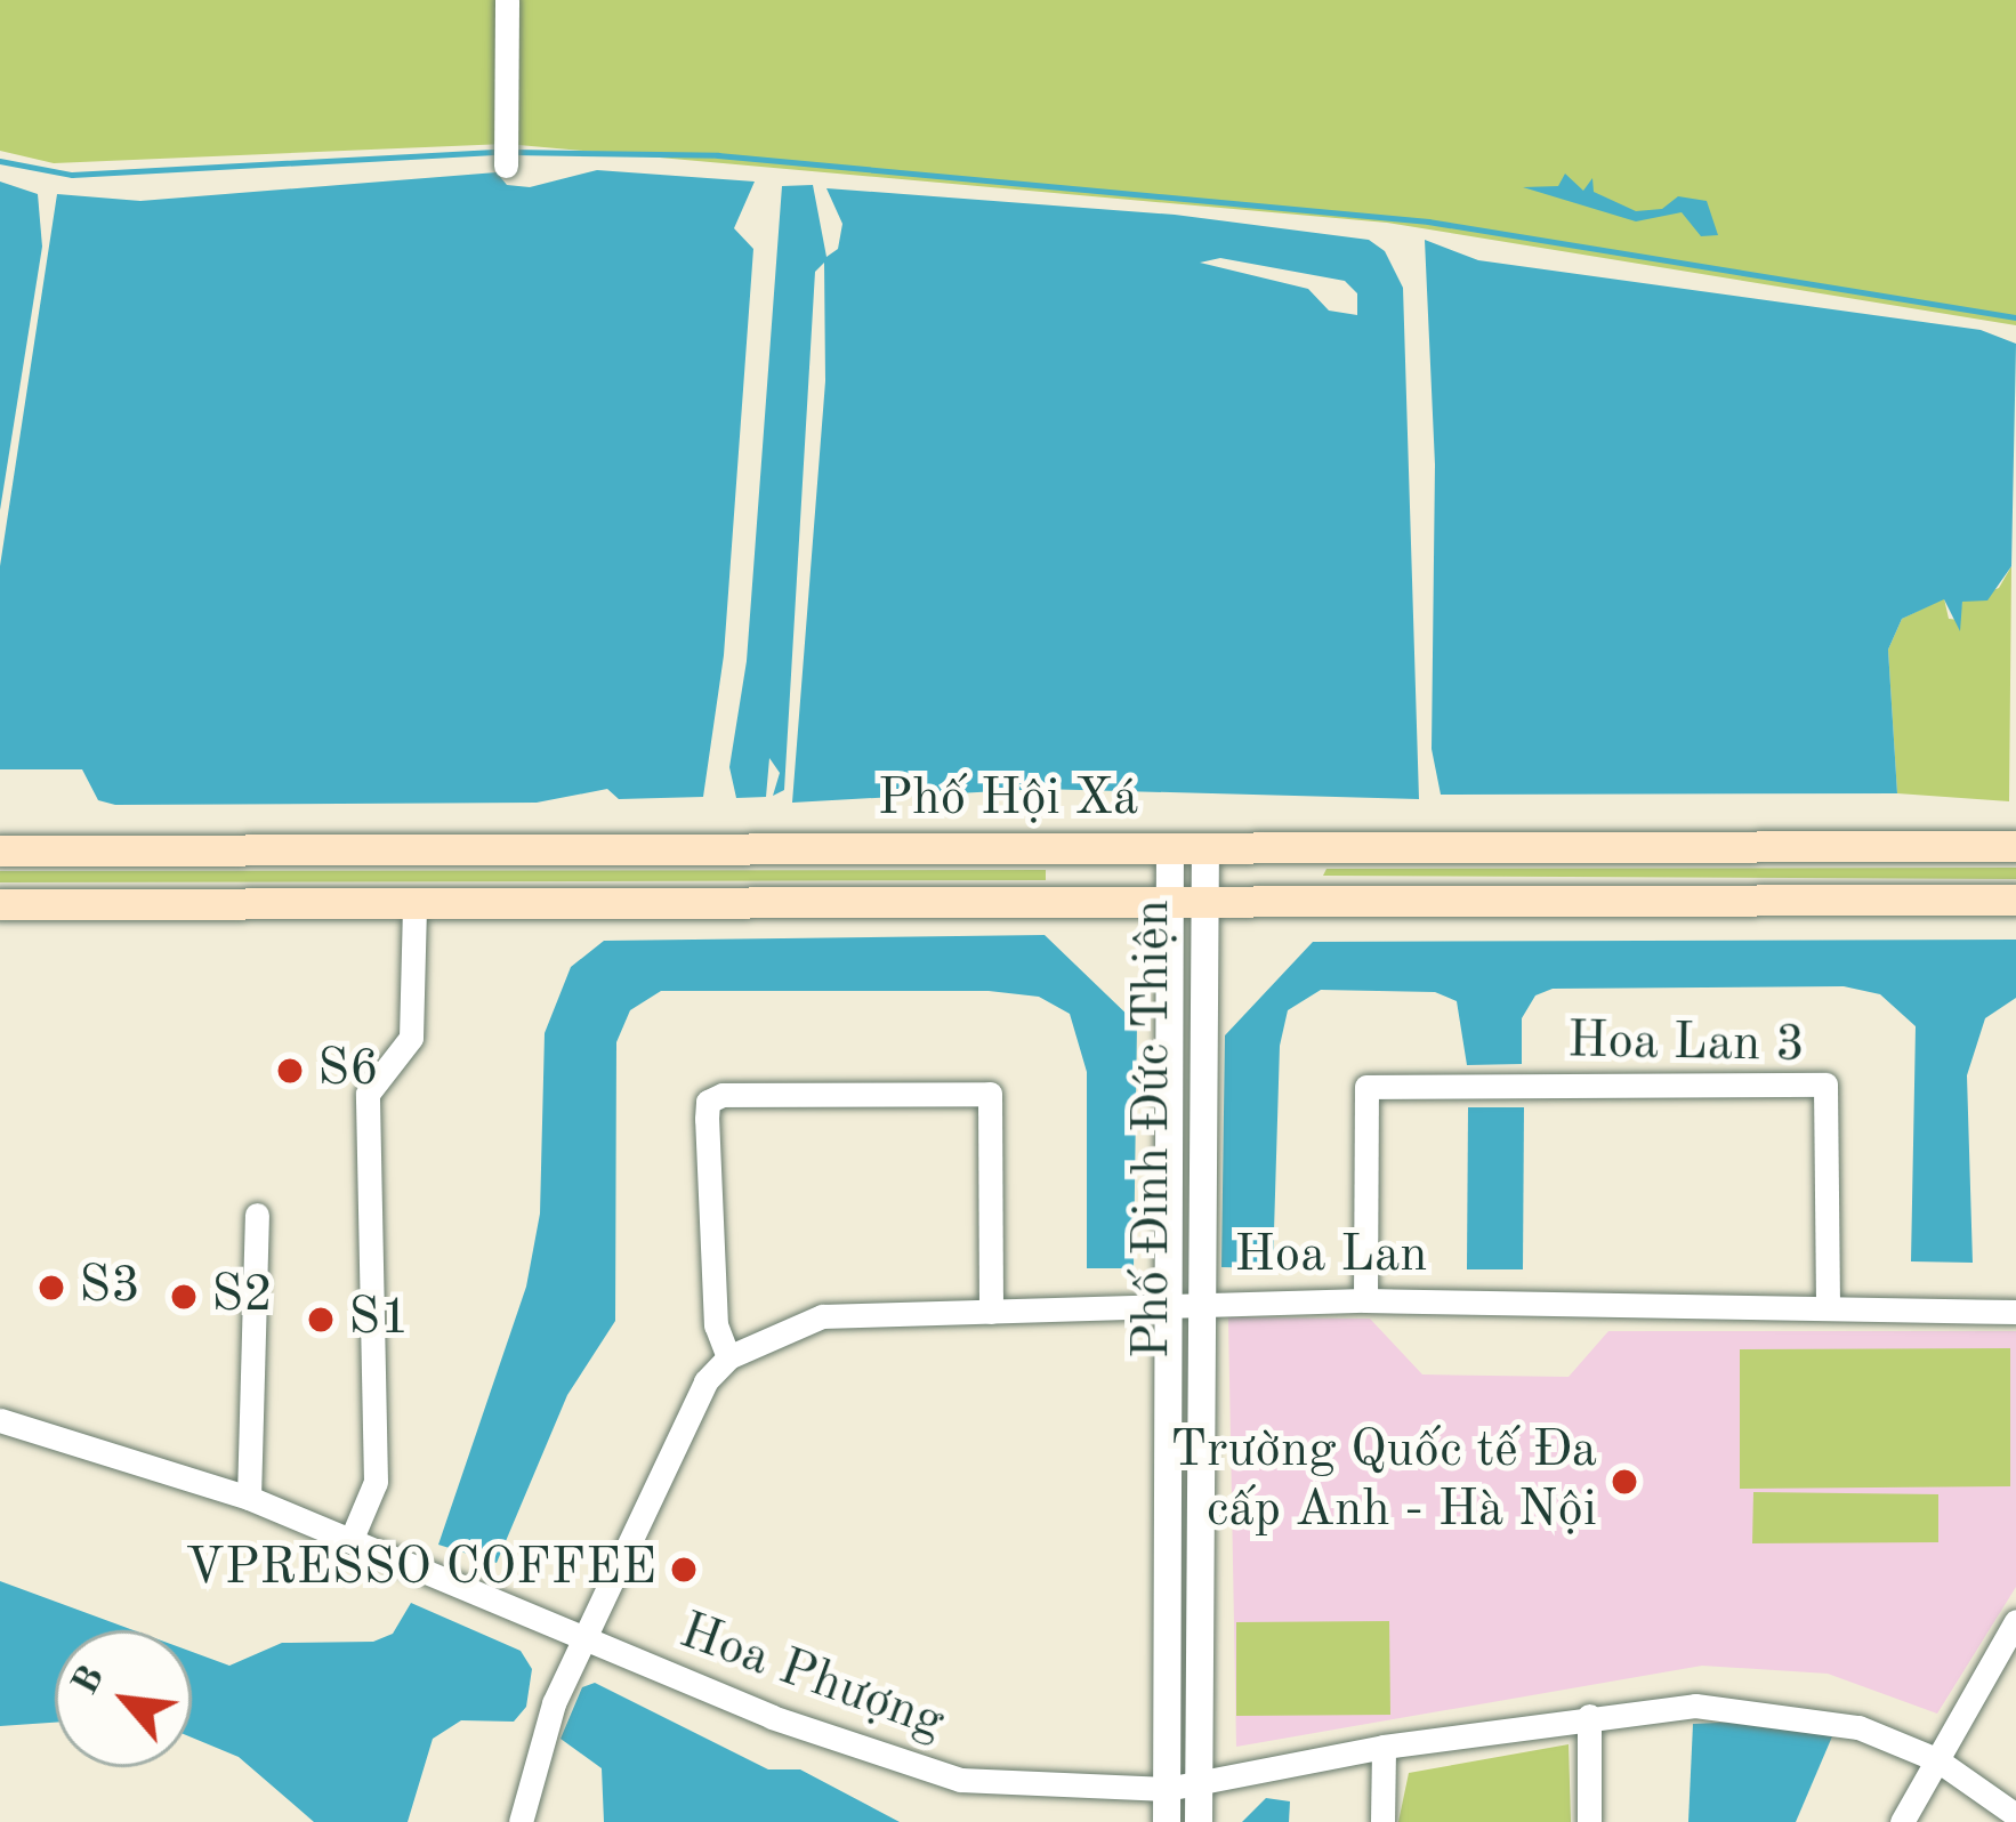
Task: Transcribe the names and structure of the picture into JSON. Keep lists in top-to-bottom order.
{
  "streets": {
    "main road": ["Phố Hội Xá"],
    "street": [
      "Hoa Lan 3",
      "Phố Đinh Đức Thiện",
      "Hoa Lan",
      "Hoa Phượng"
    ]
  },
  "crossings": [
    ["Phố Hội Xá", "Phố Đinh Đức Thiện"],
    ["Hoa Lan 3", "Hoa Lan"],
    ["Phố Đinh Đức Thiện", "Hoa Lan"],
    ["Phố Đinh Đức Thiện", "Hoa Phượng"]
  ],
  "places": [
    "S6",
    "S3",
    "S2",
    "S1",
    "Trường Quốc tế Đa cấp Anh - Hà Nội",
    "VPRESSO COFFEE"
  ],
  "north": "top left"
}
